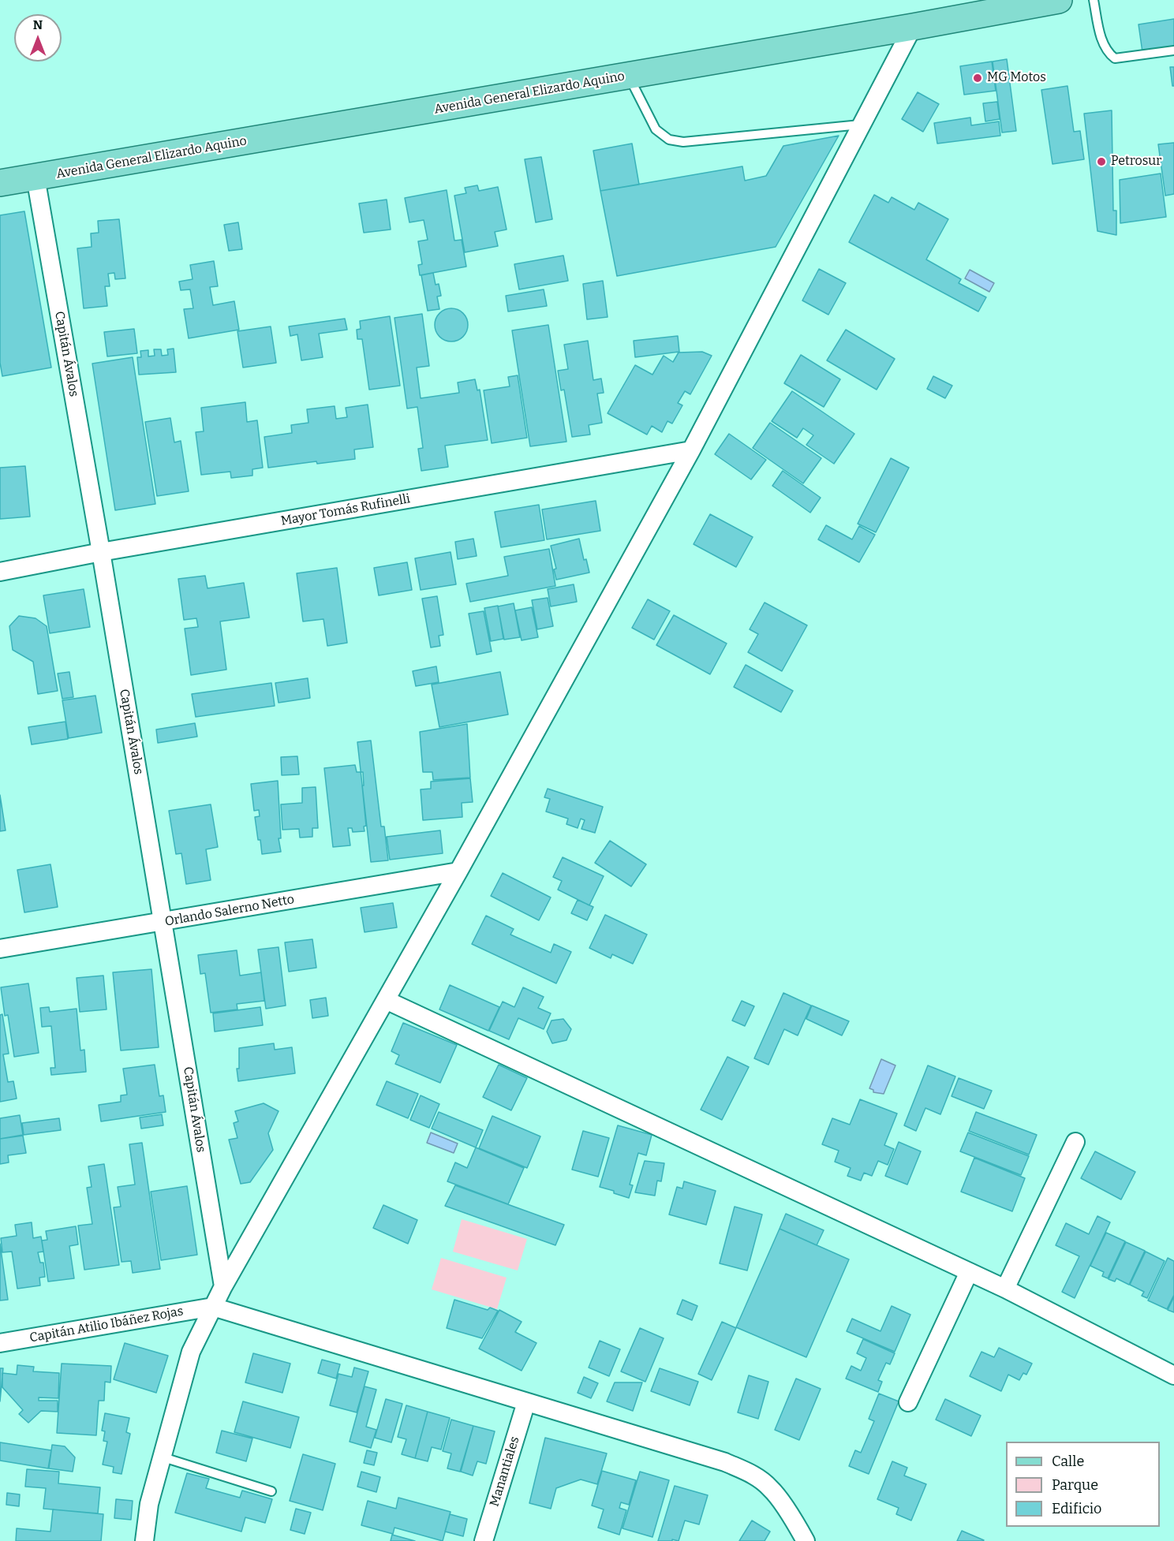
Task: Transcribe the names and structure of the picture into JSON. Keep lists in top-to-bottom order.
{
  "streets": {
    "main road": ["Avenida General Elizardo Aquino"],
    "street": [
      "Capitán Ávalos",
      "Mayor Tomás Rufinelli",
      "Orlando Salerno Netto",
      "Capitán Atilio Ibáñez Rojas",
      "Manantiales"
    ]
  },
  "crossings": [
    ["Avenida General Elizardo Aquino", "Capitán Ávalos"],
    ["Capitán Ávalos", "Mayor Tomás Rufinelli"],
    ["Capitán Ávalos", "Orlando Salerno Netto"]
  ],
  "places": ["MG Motos", "Petrosur"],
  "legend": ["Calle", "Parque", "Edificio"],
  "north": "top"
}
